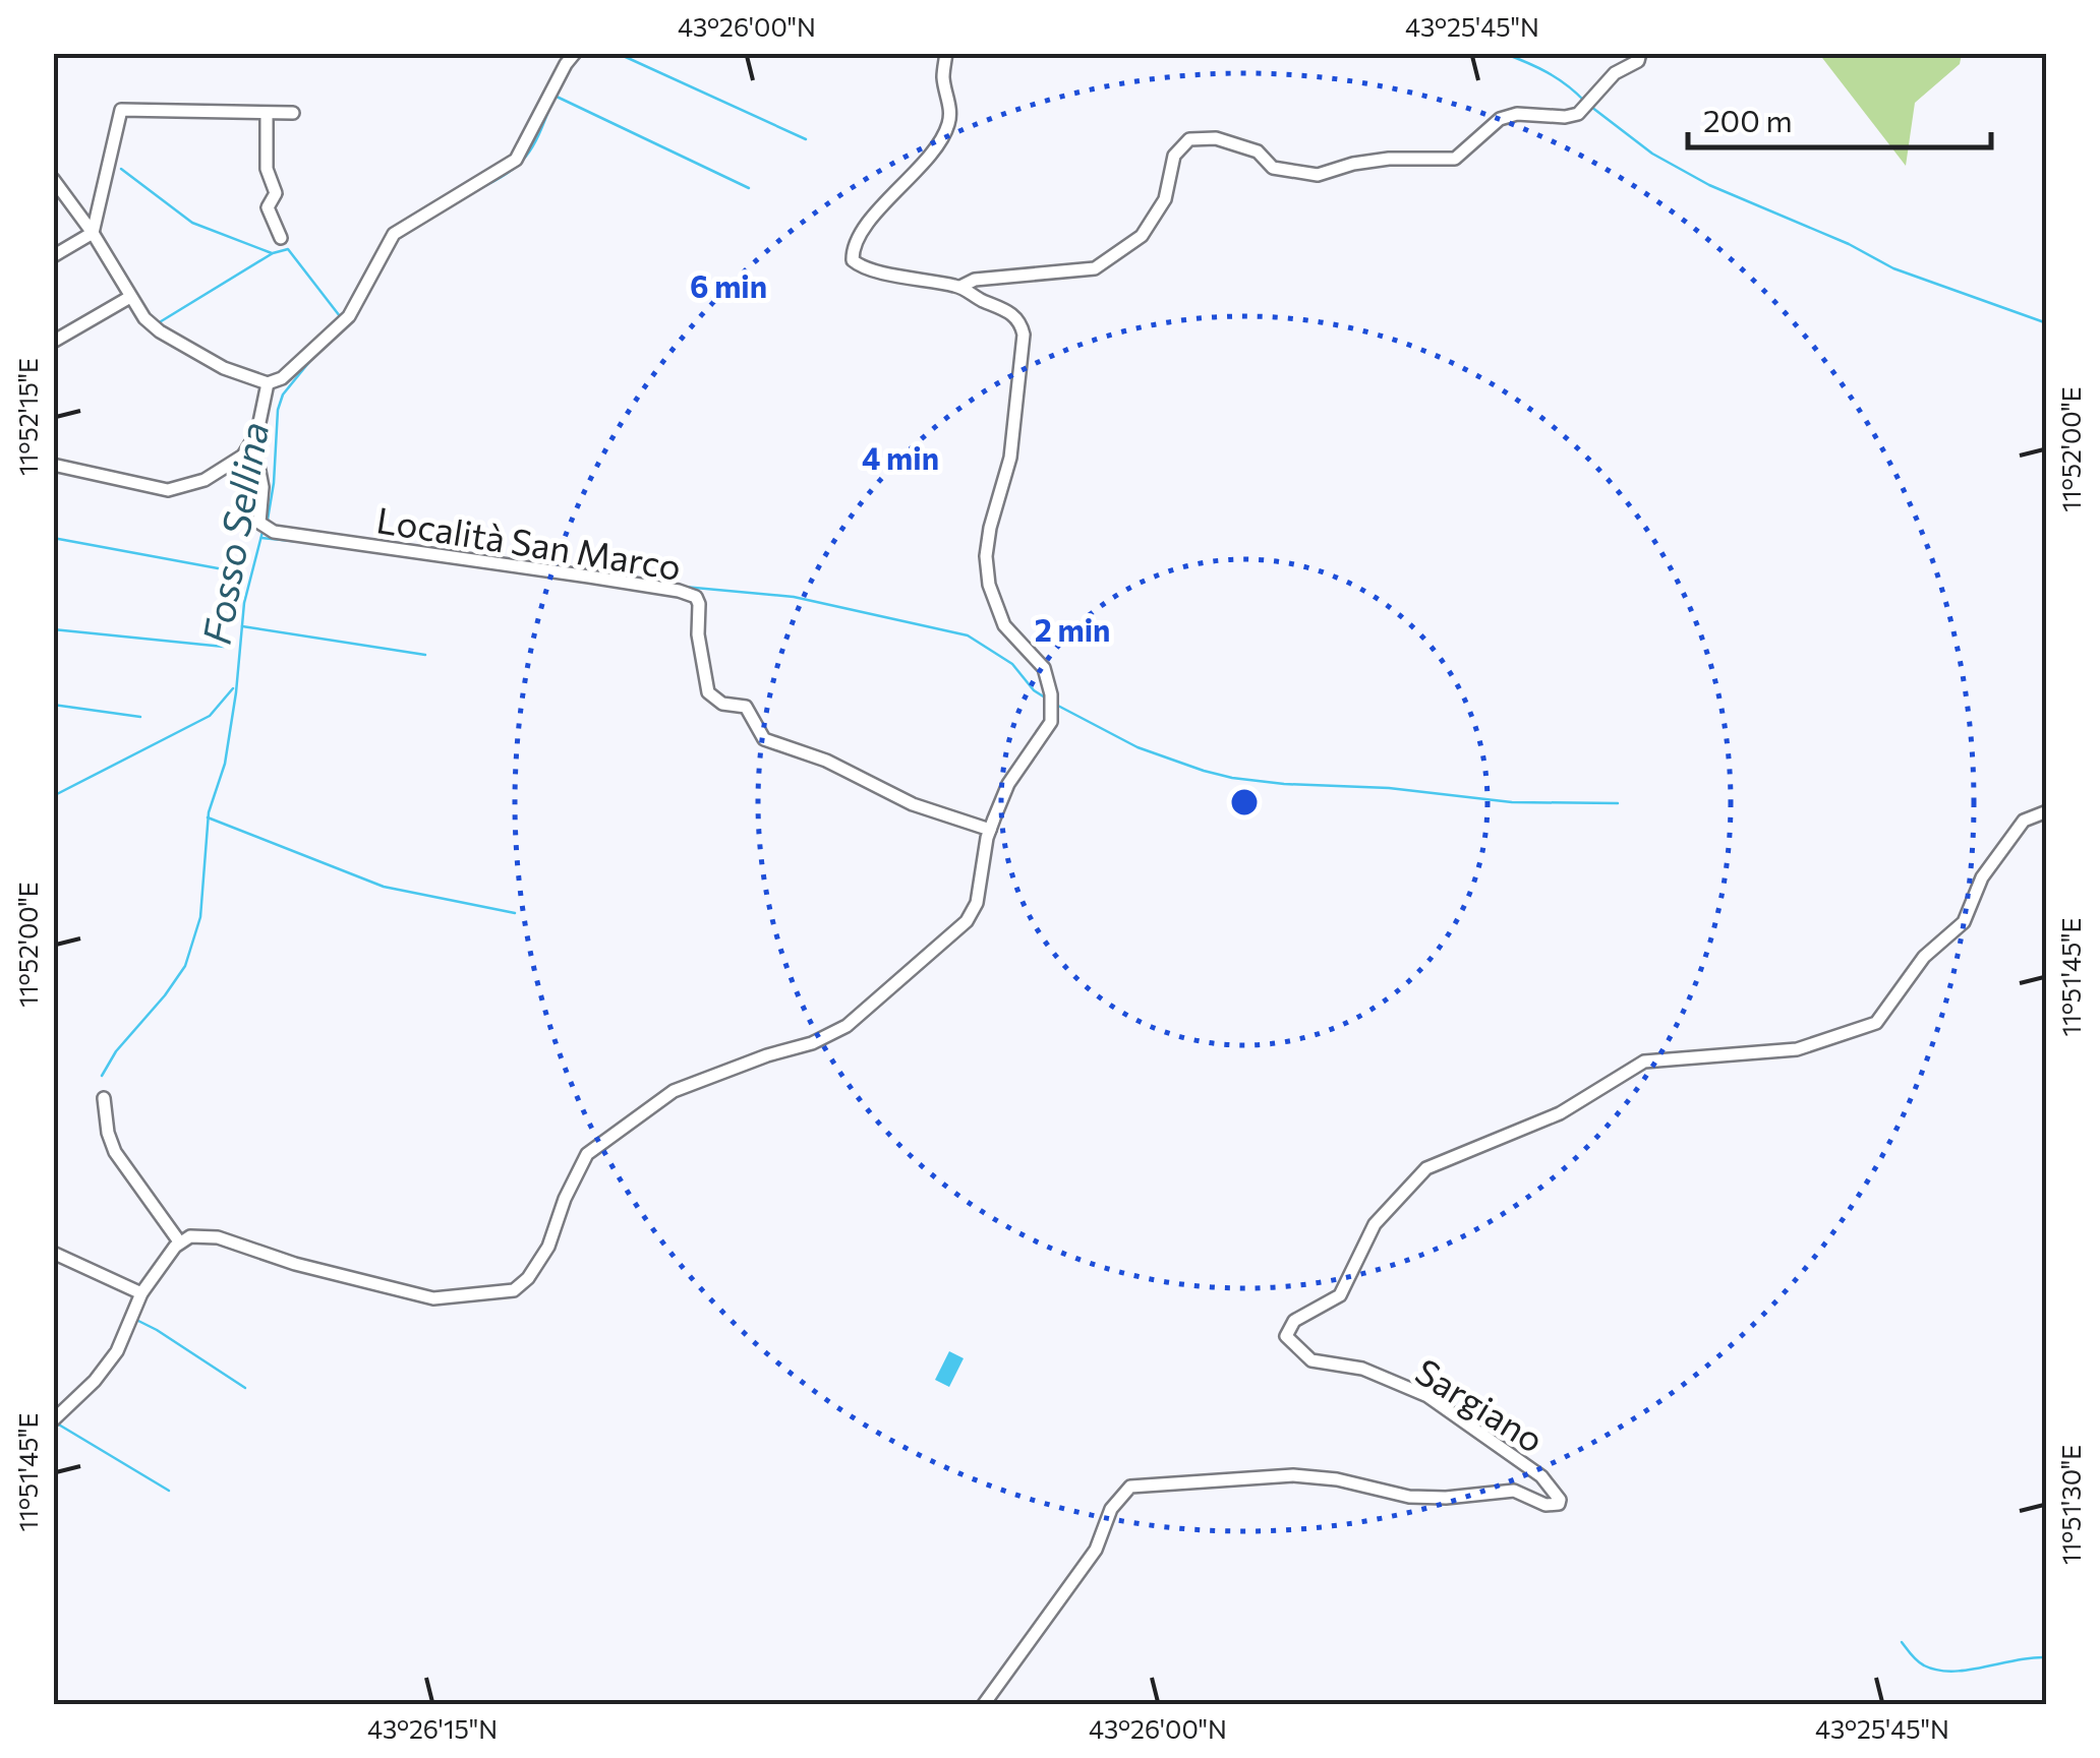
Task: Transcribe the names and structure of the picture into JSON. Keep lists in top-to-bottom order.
{
  "streets": {
    "street": ["Località San Marco", "Sargiano"]
  },
  "water": ["Fosso Sellina"],
  "scale_bar": "200 m",
  "coordinates": [
    "43°26'00\"N",
    "43°25'45\"N",
    "11°52'15\"E",
    "11°52'00\"E",
    "11°51'45\"E",
    "11°51'30\"E",
    "43°26'15\"N"
  ],
  "rings": ["6 min", "4 min", "2 min"]
}
